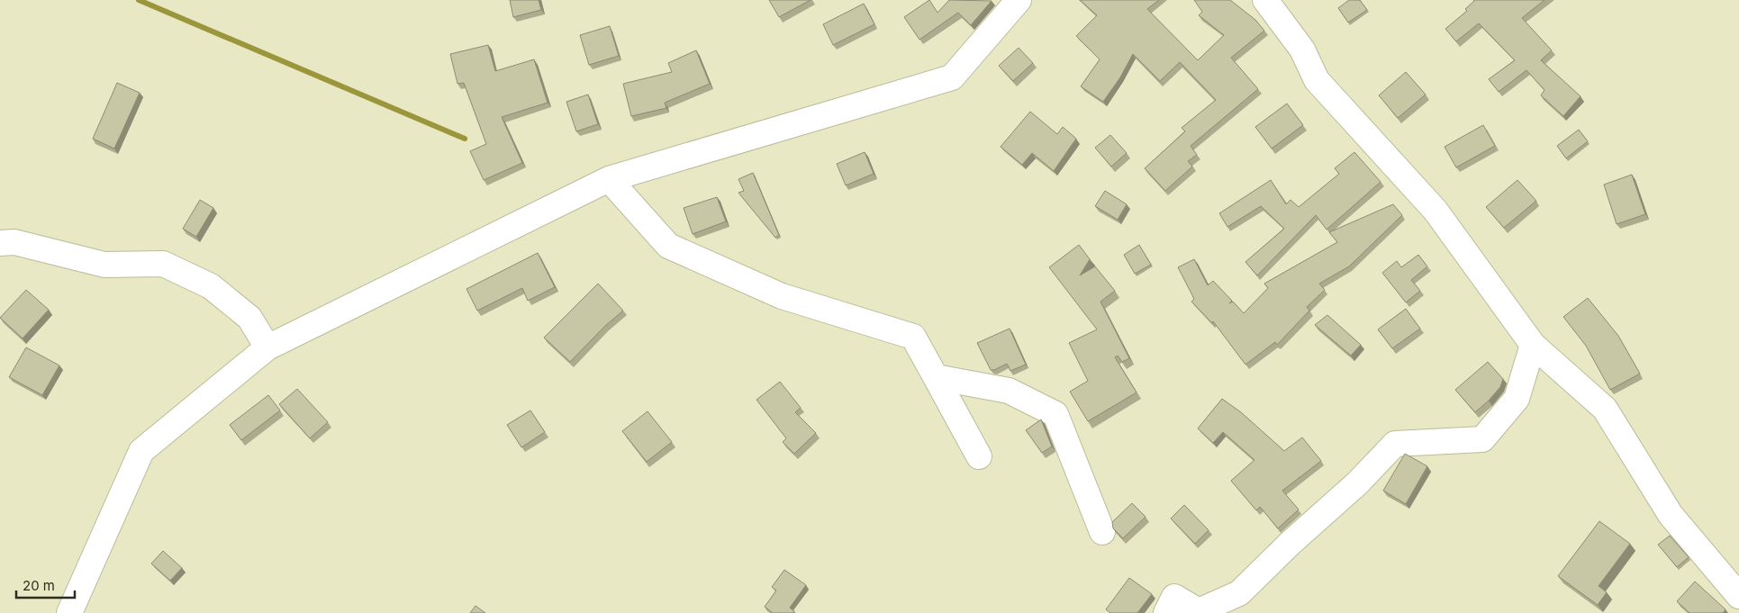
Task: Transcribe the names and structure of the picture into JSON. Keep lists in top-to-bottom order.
{
  "scale_bar": "20 m"
}
